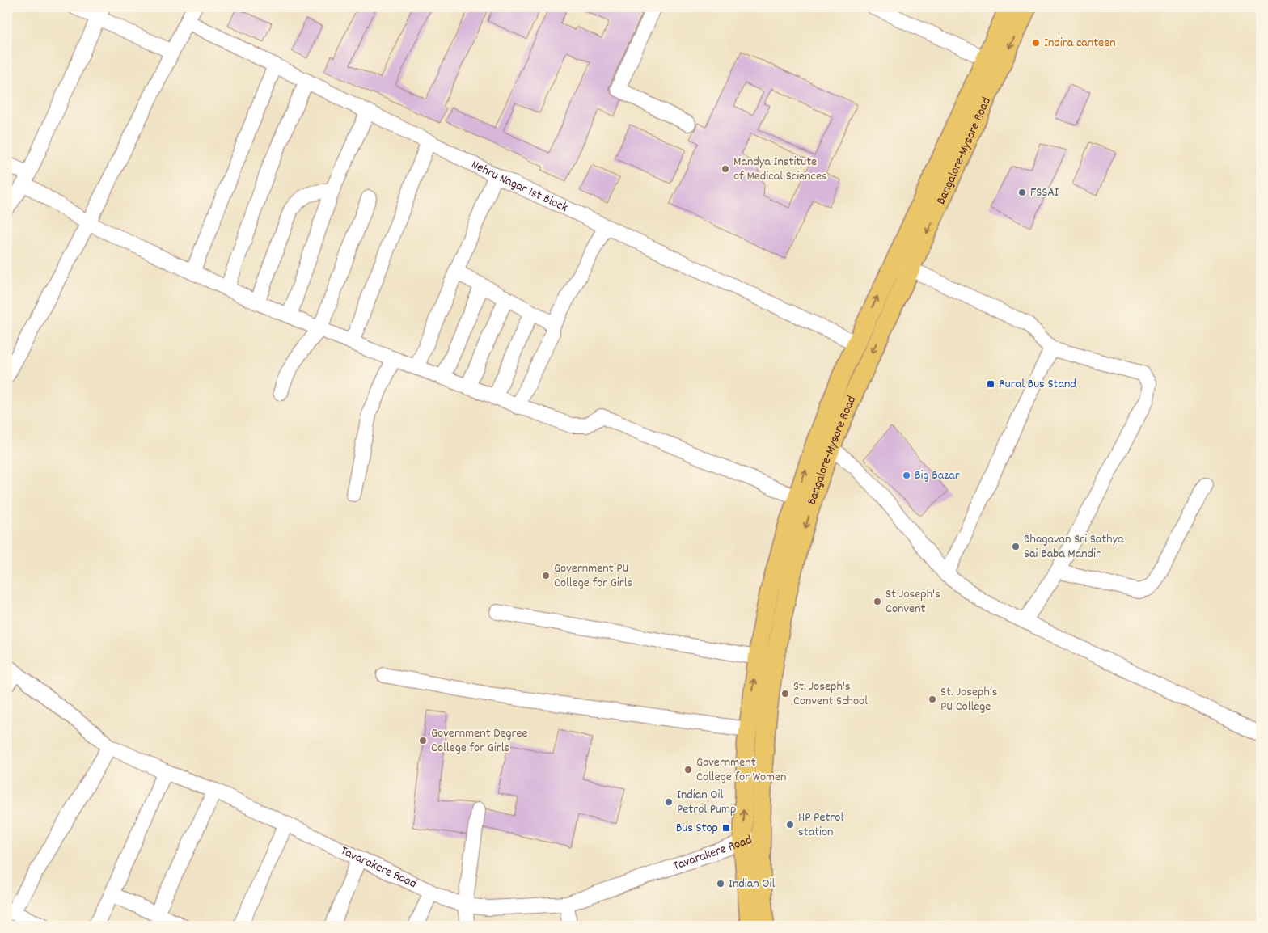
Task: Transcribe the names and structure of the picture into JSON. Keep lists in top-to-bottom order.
{
  "streets": {
    "main road": ["Bangalore-Mysore Road"],
    "street": ["Nehru Nagar 1st Block", "Tavarakere Road"]
  },
  "crossings": [
    ["Bangalore-Mysore Road", "Nehru Nagar 1st Block"],
    ["Bangalore-Mysore Road", "Tavarakere Road"]
  ],
  "places": {
    "other": [
      "Indira canteen",
      "Mandya Institute of Medical Sciences",
      "FSSAI",
      "Big Bazar",
      "Bhagavan Sri Sathya Sai Baba Mandir",
      "Government PU College for Girls",
      "St Joseph's Convent",
      "St. Joseph's Convent School",
      "St. Joseph’s PU College",
      "Government Degree College for Girls",
      "Government College for Women",
      "Indian Oil Petrol Pump",
      "HP Petrol station",
      "Indian Oil"
    ],
    "transit": ["Rural Bus Stand", "Bus Stop"]
  }
}
